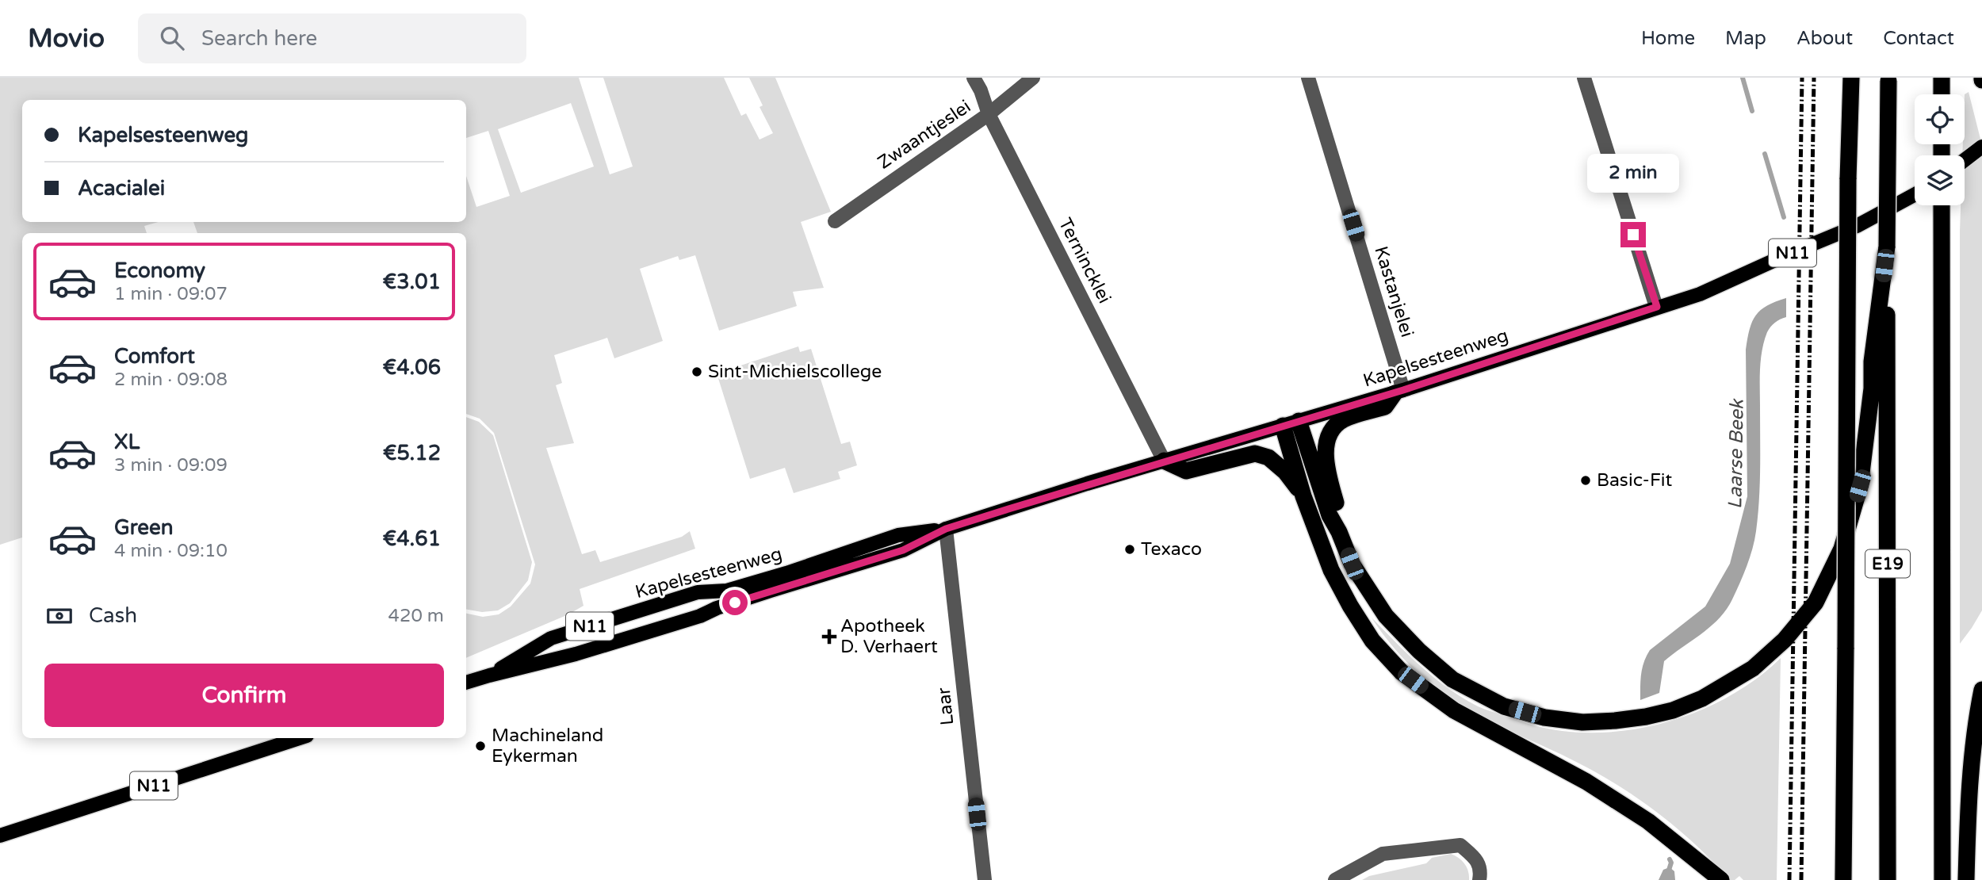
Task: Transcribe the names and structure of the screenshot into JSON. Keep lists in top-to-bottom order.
{
  "streets": {
    "highway": ["E19"],
    "main road": ["N11", "Kapelsesteenweg"],
    "street": [
      "Zwaantjeslei",
      "Ternincklei",
      "Kastanjelei",
      "Laar"
    ]
  },
  "crossings": [
    ["Zwaantjeslei", "Ternincklei"],
    ["Ternincklei", "Kapelsesteenweg"],
    ["Kastanjelei", "Kapelsesteenweg"],
    ["Kapelsesteenweg", "Laar"]
  ],
  "water": ["Laarse Beek"],
  "places": {
    "other": [
      "Sint-Michielscollege",
      "Basic-Fit",
      "Texaco",
      "Machineland Eykerman"
    ],
    "health": ["Apotheek D. Verhaert"]
  },
  "page": {
    "header": "Movio",
    "search": "Search here",
    "nav": [
      "Home",
      "Map",
      "About",
      "Contact"
    ],
    "banner": ["Kapelsesteenweg", "Acacialei"],
    "bubble": "2 min",
    "list": [
      {
        "name": "Economy",
        "note": "1 min · 09:07",
        "value": "€3.01"
      },
      {
        "name": "Comfort",
        "note": "2 min · 09:08",
        "value": "€4.06"
      },
      {
        "name": "XL",
        "note": "3 min · 09:09",
        "value": "€5.12"
      },
      {
        "name": "Green",
        "note": "4 min · 09:10",
        "value": "€4.61"
      }
    ],
    "pay": ["Cash", "420 m"],
    "buttons": "Confirm"
  }
}
